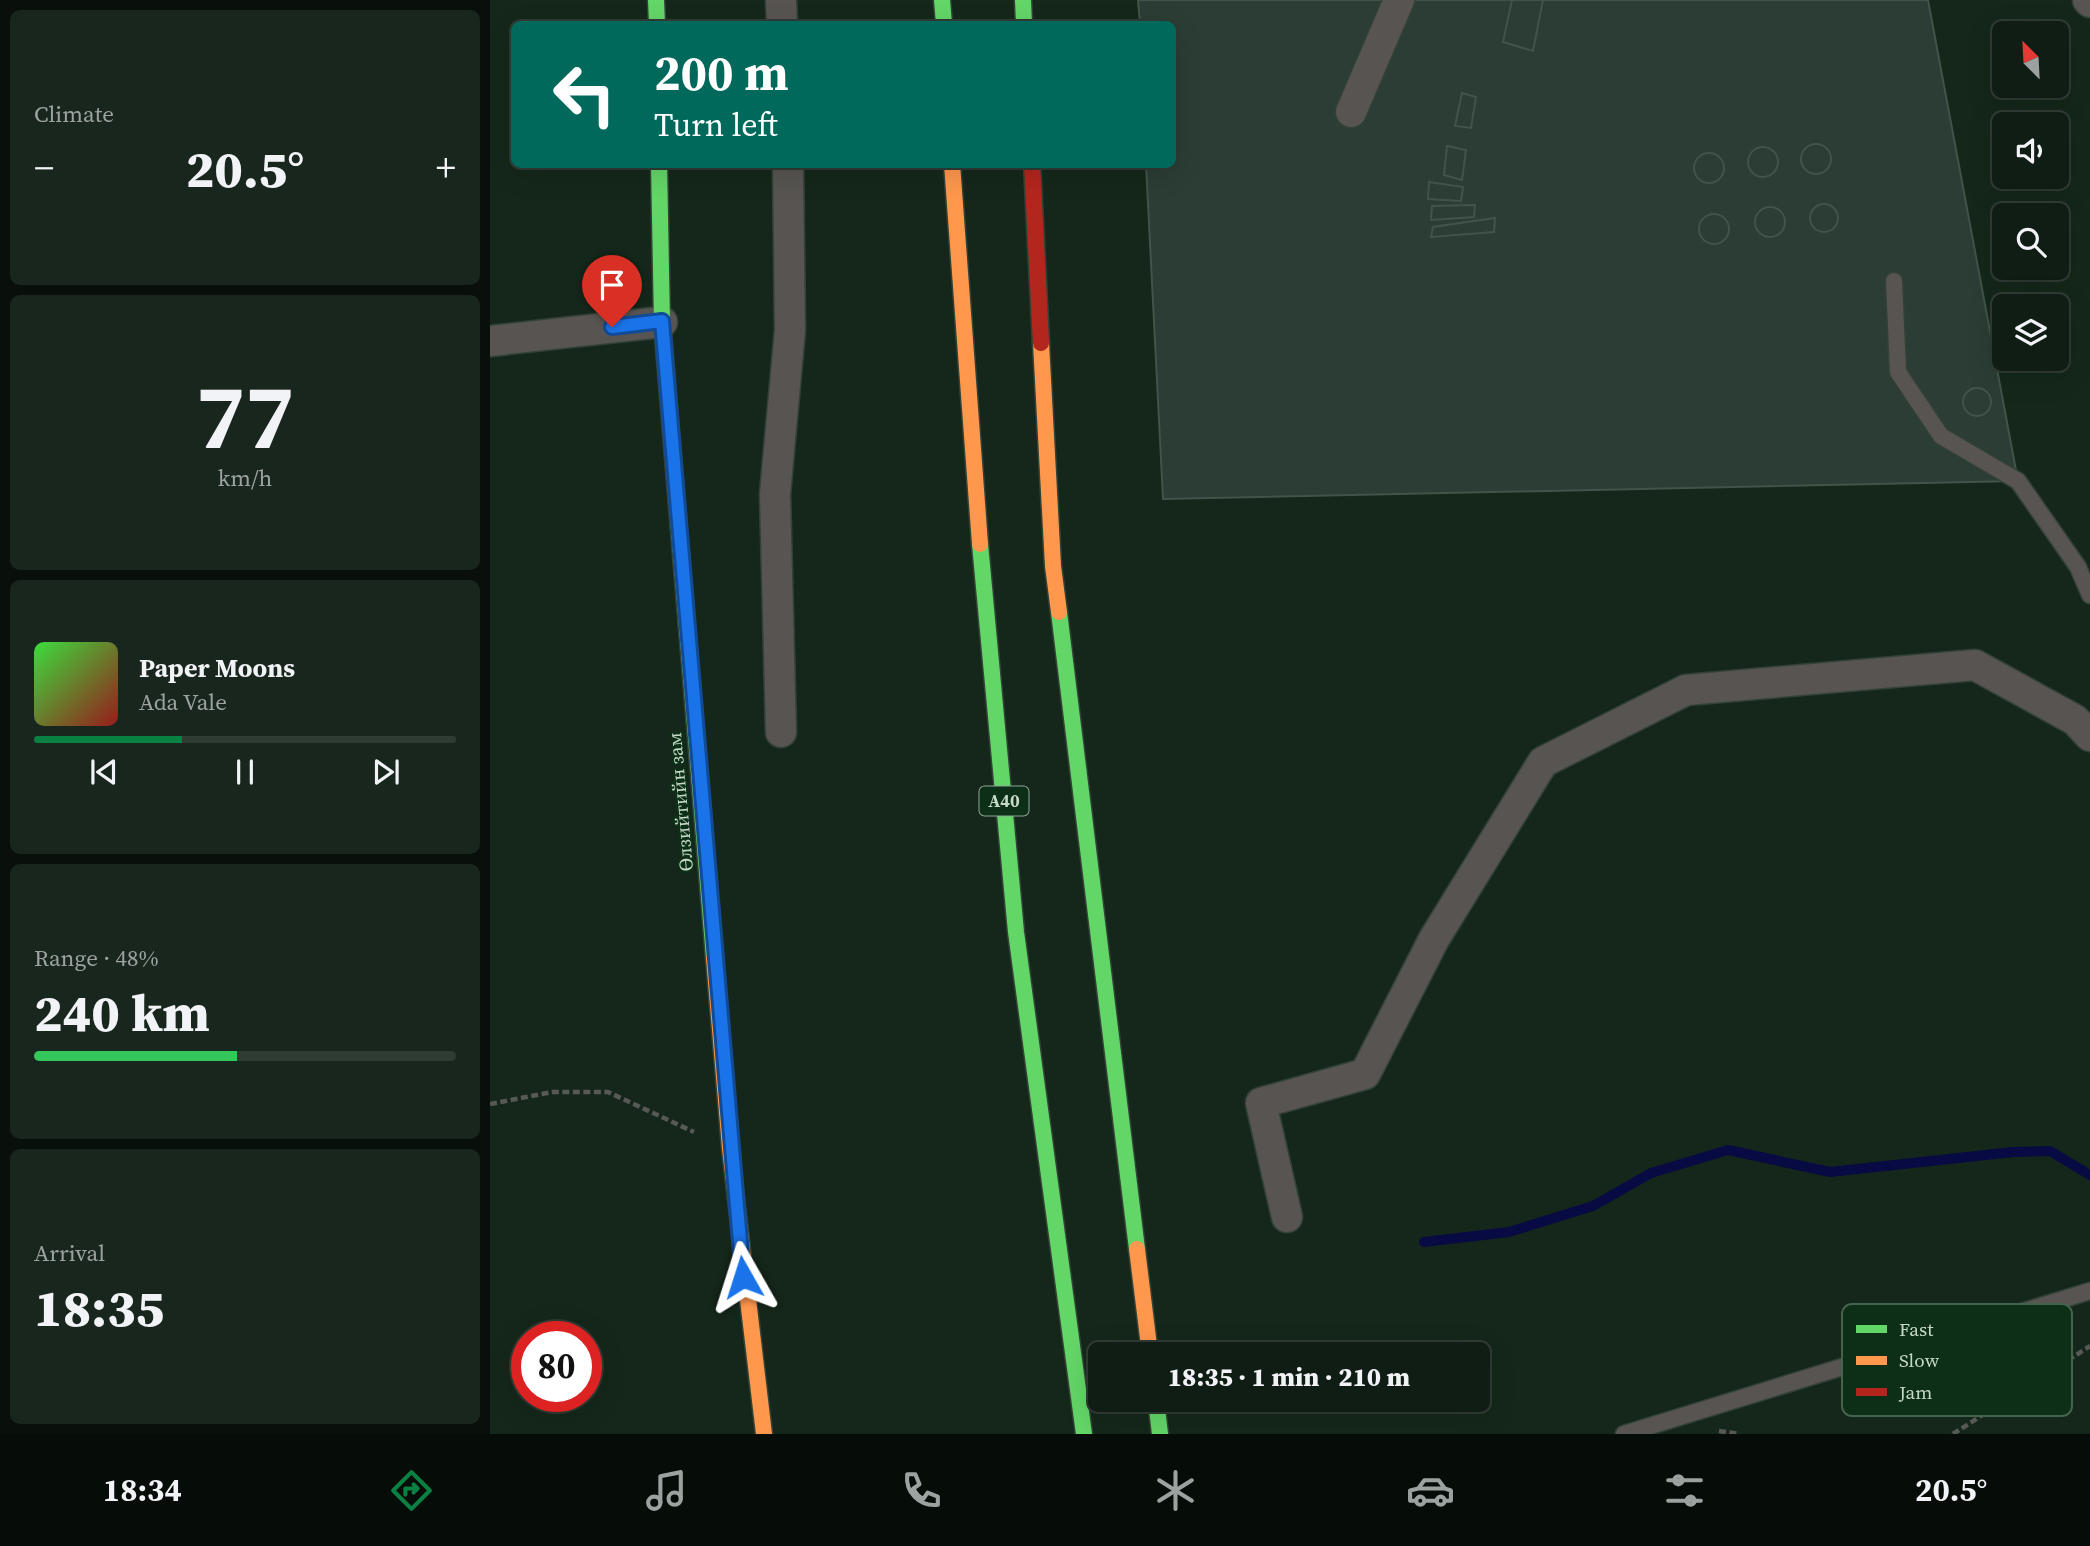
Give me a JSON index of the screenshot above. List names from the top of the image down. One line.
{"streets":{"highway":["A40","Өлзийтийн зам"]},"legend":["Fast","Slow","Jam"],"north":"top left","page":{"tile":["Climate",["77","km/h"],["Range · 48%","240 km"],["Arrival","18:35"]],"turn":["200 m","Turn left"],"heat":["−","20.5°","+"],"song":["Paper Moons","Ada Vale"],"limit":"80","trip":"18:35 · 1 min · 210 m","tabs":["18:34","20.5°"]}}
